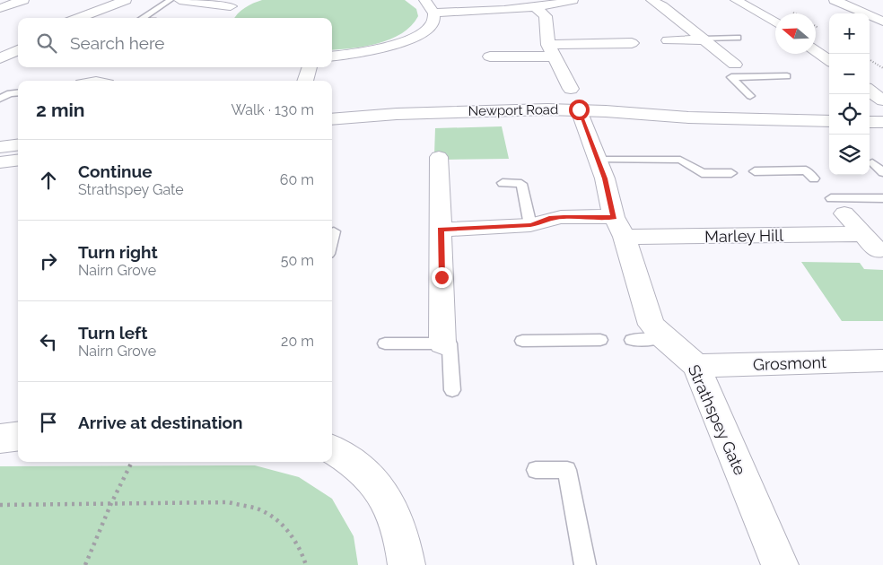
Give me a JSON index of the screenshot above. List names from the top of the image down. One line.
{"streets":{"street":["Newport Road","Marley Hill","Grosmont","Strathspey Gate"]},"crossings":[["Newport Road","Strathspey Gate"],["Marley Hill","Strathspey Gate"],["Grosmont","Strathspey Gate"]],"north":"left","page":{"map_buttons":["+","−"],"search":"Search here","heading":["2 min","Walk · 130 m"],"list":[["Continue","Strathspey Gate","60 m"],["Turn right","Nairn Grove","50 m"],["Turn left","Nairn Grove","20 m"],"Arrive at destination"]}}
